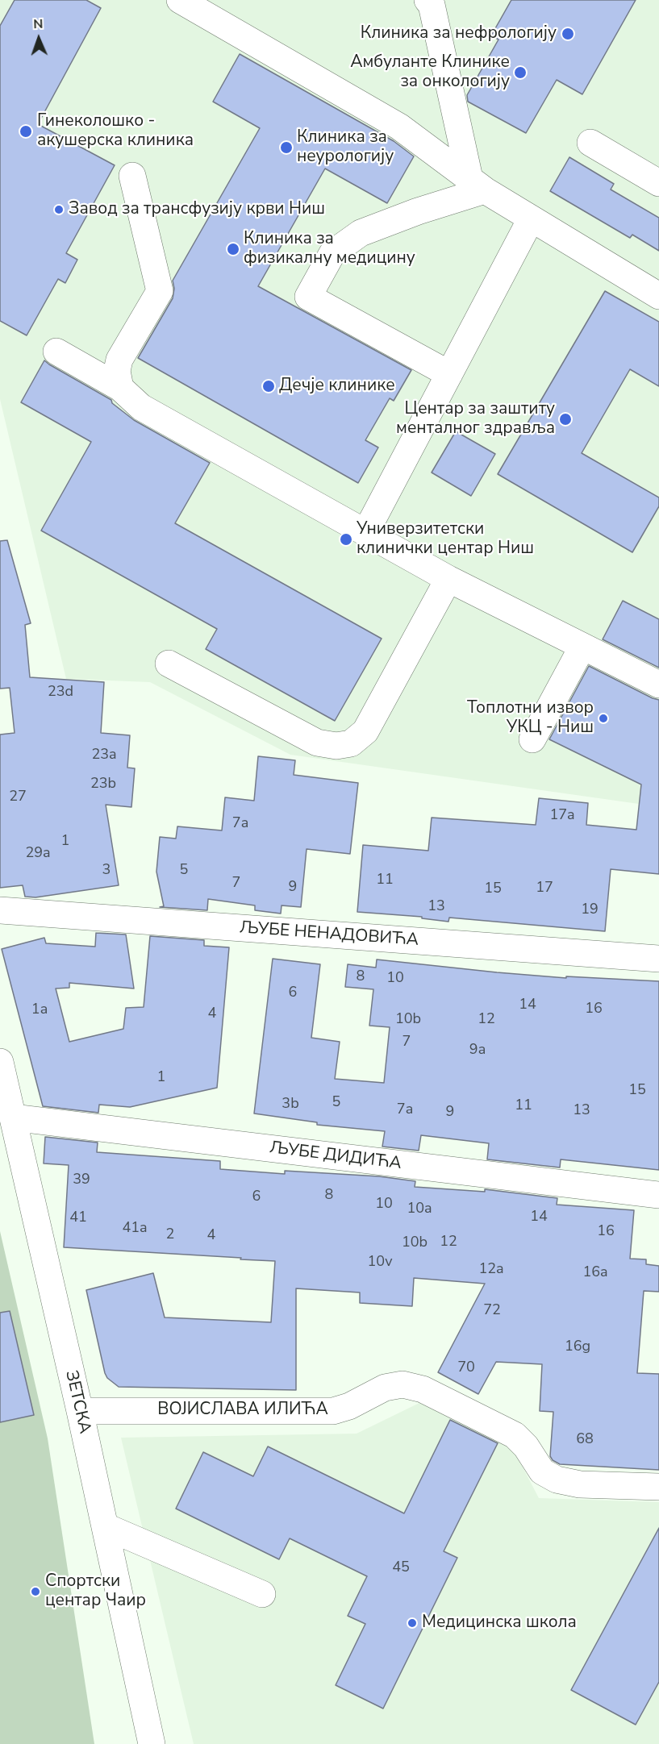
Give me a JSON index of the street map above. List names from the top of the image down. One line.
{"streets":{"street":["ЉУБЕ НЕНАДОВИЋА","ЉУБЕ ДИДИЋА","ЗЕТСКА","ВОЈИСЛАВА ИЛИЋА"]},"crossings":[["ЉУБЕ ДИДИЋА","ЗЕТСКА"],["ЗЕТСКА","ВОЈИСЛАВА ИЛИЋА"]],"places":["Клиника за нефрологију","Амбуланте Клинике за онкологију","Гинеколошко - акушерска клиника","Клиника за неурологију","Завод за трансфузију крви Ниш","Клиника за физикалну медицину","Дечје клинике","Центар за заштиту менталног здравља","Универзитетски клинички центар Ниш","Топлотни извор УКЦ - Ниш","Спортски центар Чаир","Медицинска школа"],"house_numbers":["23d","23a","23b","27","17a","7a","1","29a","3","5","11","7","9","17","15","13","19","8","10","6","14","16","1a","4","10b","12","7","9a","1","15","5","3b","11","7a","13","9","39","8","6","10","10a","14","41","41a","16","2","4","12","10b","10v","12a","16a","72","16g","70","68","45"],"north":"top"}
